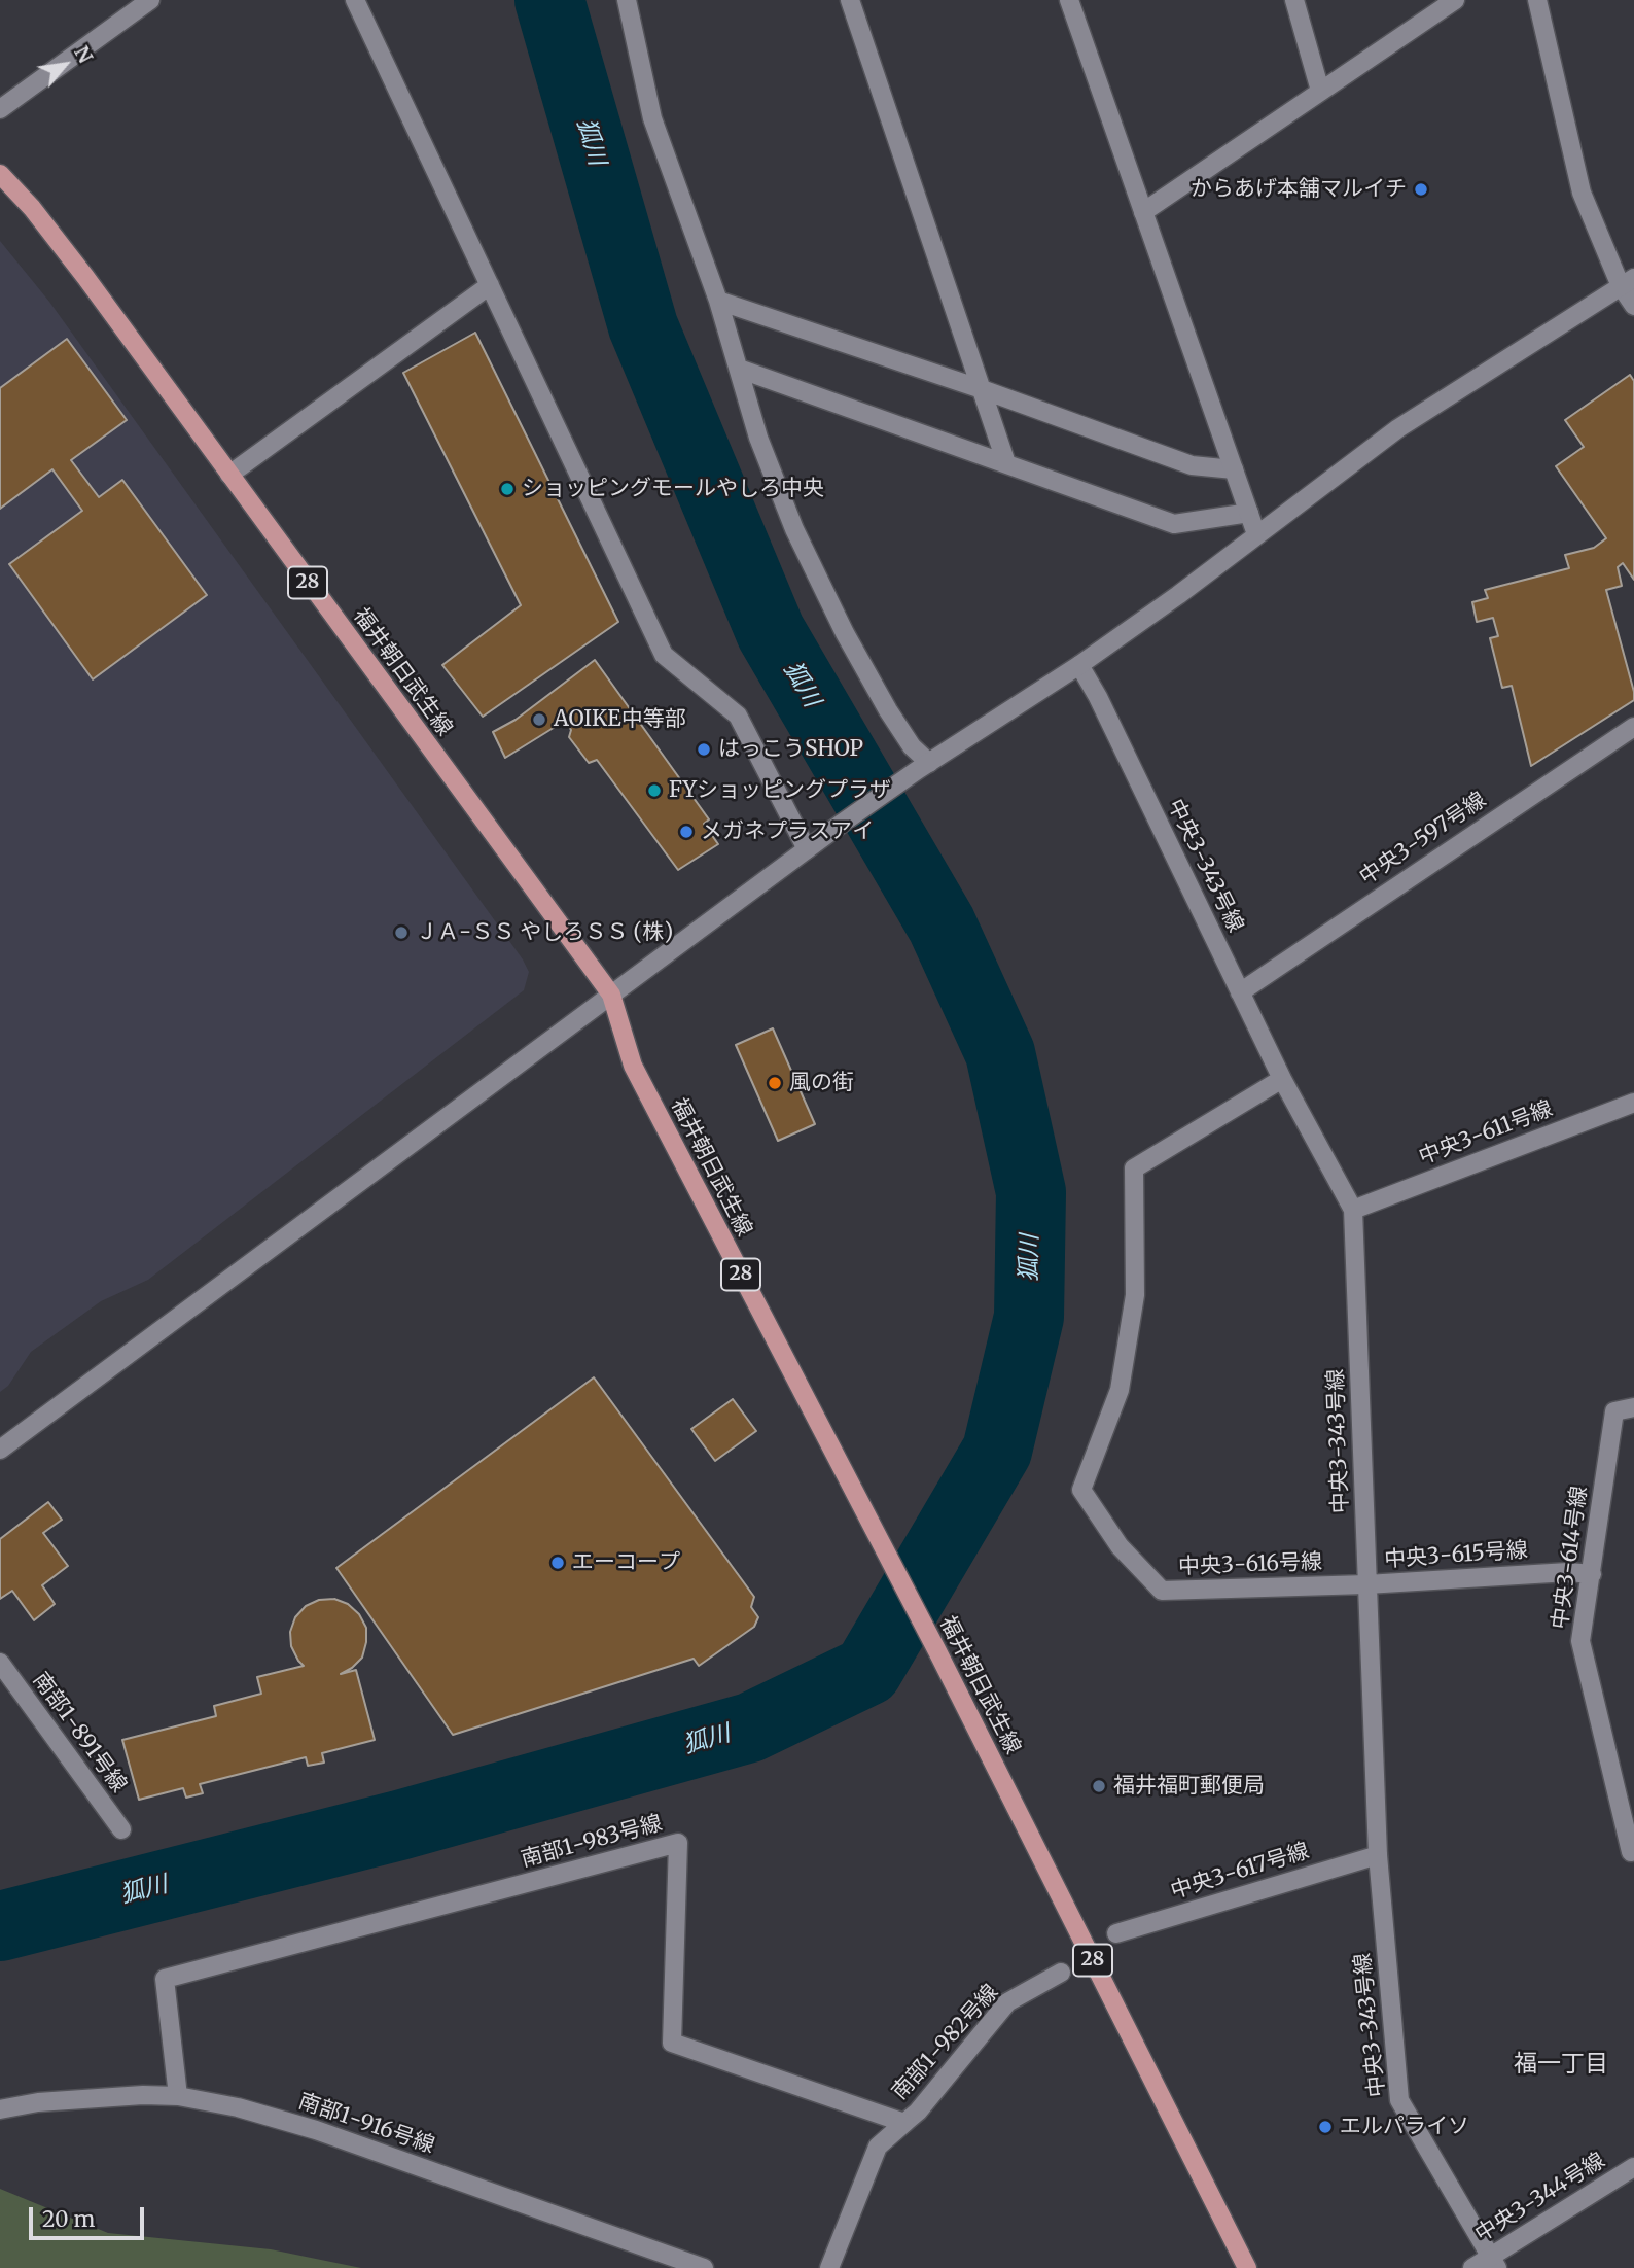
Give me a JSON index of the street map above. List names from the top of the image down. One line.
{"streets":{"main road":["28","福井朝日武生線"],"street":["中央3-597号線","中央3-343号線","中央3-611号線","中央3-615号線","中央3-614号線","中央3-616号線","南部1-891号線","南部1-983号線","中央3-617号線","南部1-982号線","南部1-916号線","中央3-344号線"]},"crossings":[["中央3-597号線","中央3-343号線"],["中央3-343号線","中央3-611号線"],["中央3-343号線","中央3-615号線"],["中央3-343号線","中央3-616号線"],["中央3-343号線","中央3-617号線"],["中央3-343号線","中央3-344号線"],["中央3-615号線","中央3-614号線"],["中央3-615号線","中央3-616号線"],["南部1-983号線","南部1-982号線"],["南部1-983号線","南部1-916号線"]],"districts":["福一丁目"],"water":["狐川"],"places":["からあげ本舗マルイチ","ショッピングモールやしろ中央","AOIKE中等部","はっこうSHOP","FYショッピングプラザ","メガネプラスアイ","ＪＡ-ＳＳ やしろＳＳ (株)","風の街","エーコープ","福井福町郵便局","エルパライソ"],"scale_bar":"20 m","north":"top right"}
